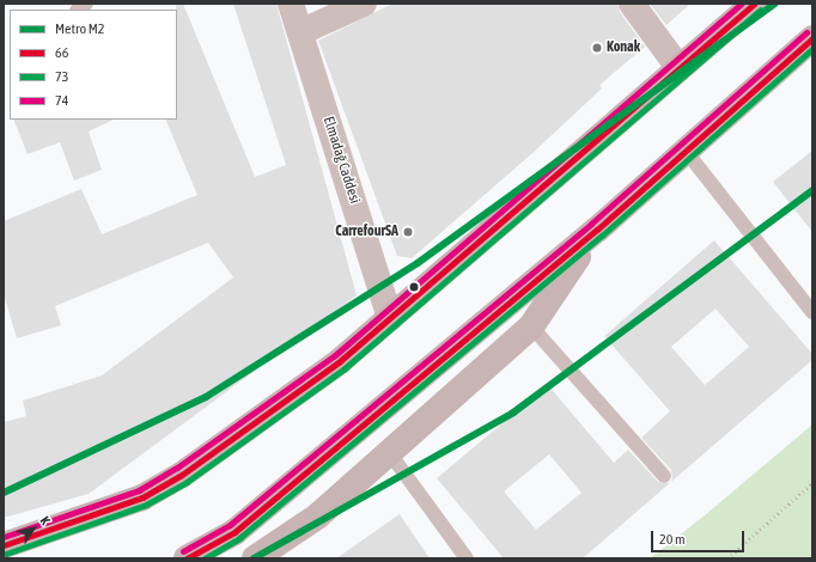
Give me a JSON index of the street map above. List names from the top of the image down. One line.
{"streets":{"street":["Elmadağ Caddesi"]},"places":["Konak","CarrefourSA"],"lines":["metro line M2","transit line 66","transit line 74","transit line 73"],"legend":["Metro M2","66","73","74"],"scale_bar":"20 m","north":"top right"}
